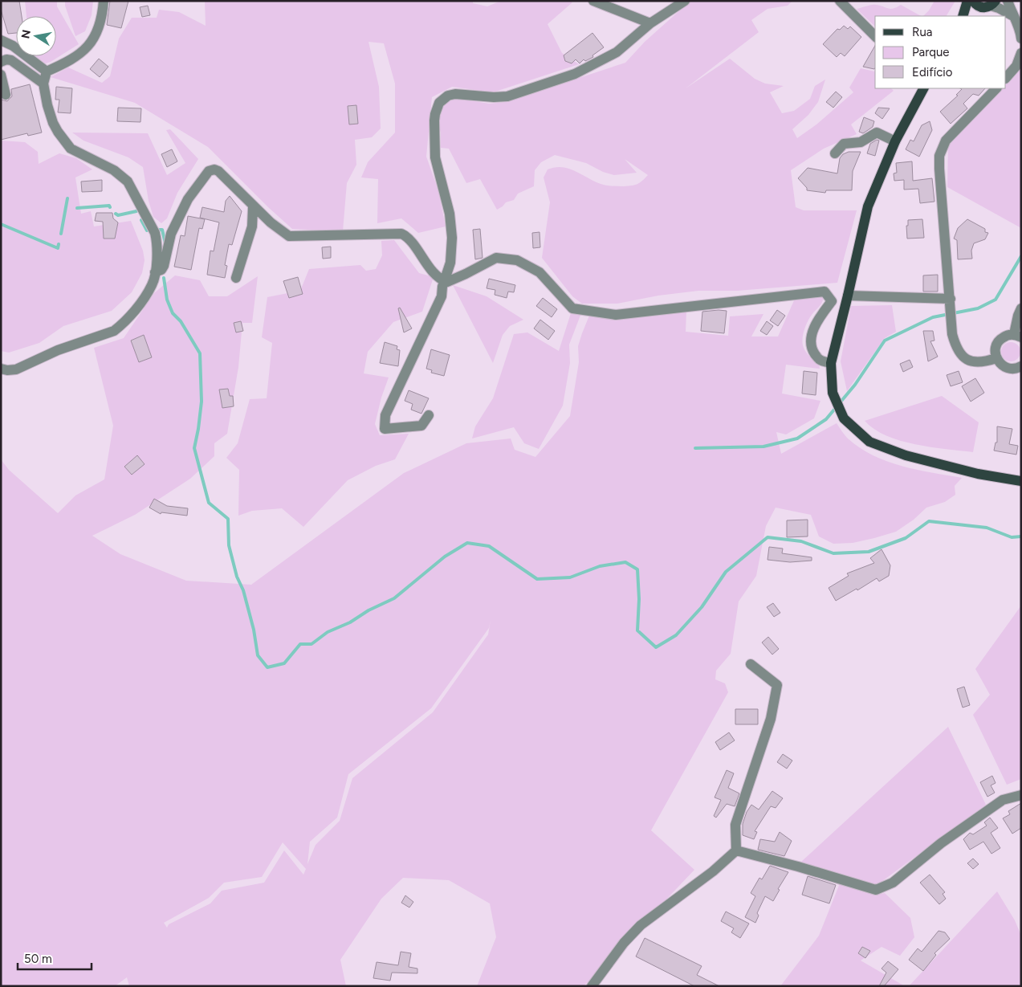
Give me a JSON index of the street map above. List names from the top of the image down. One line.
{"legend":["Rua","Parque","Edifício"],"scale_bar":"50 m","north":"left"}
